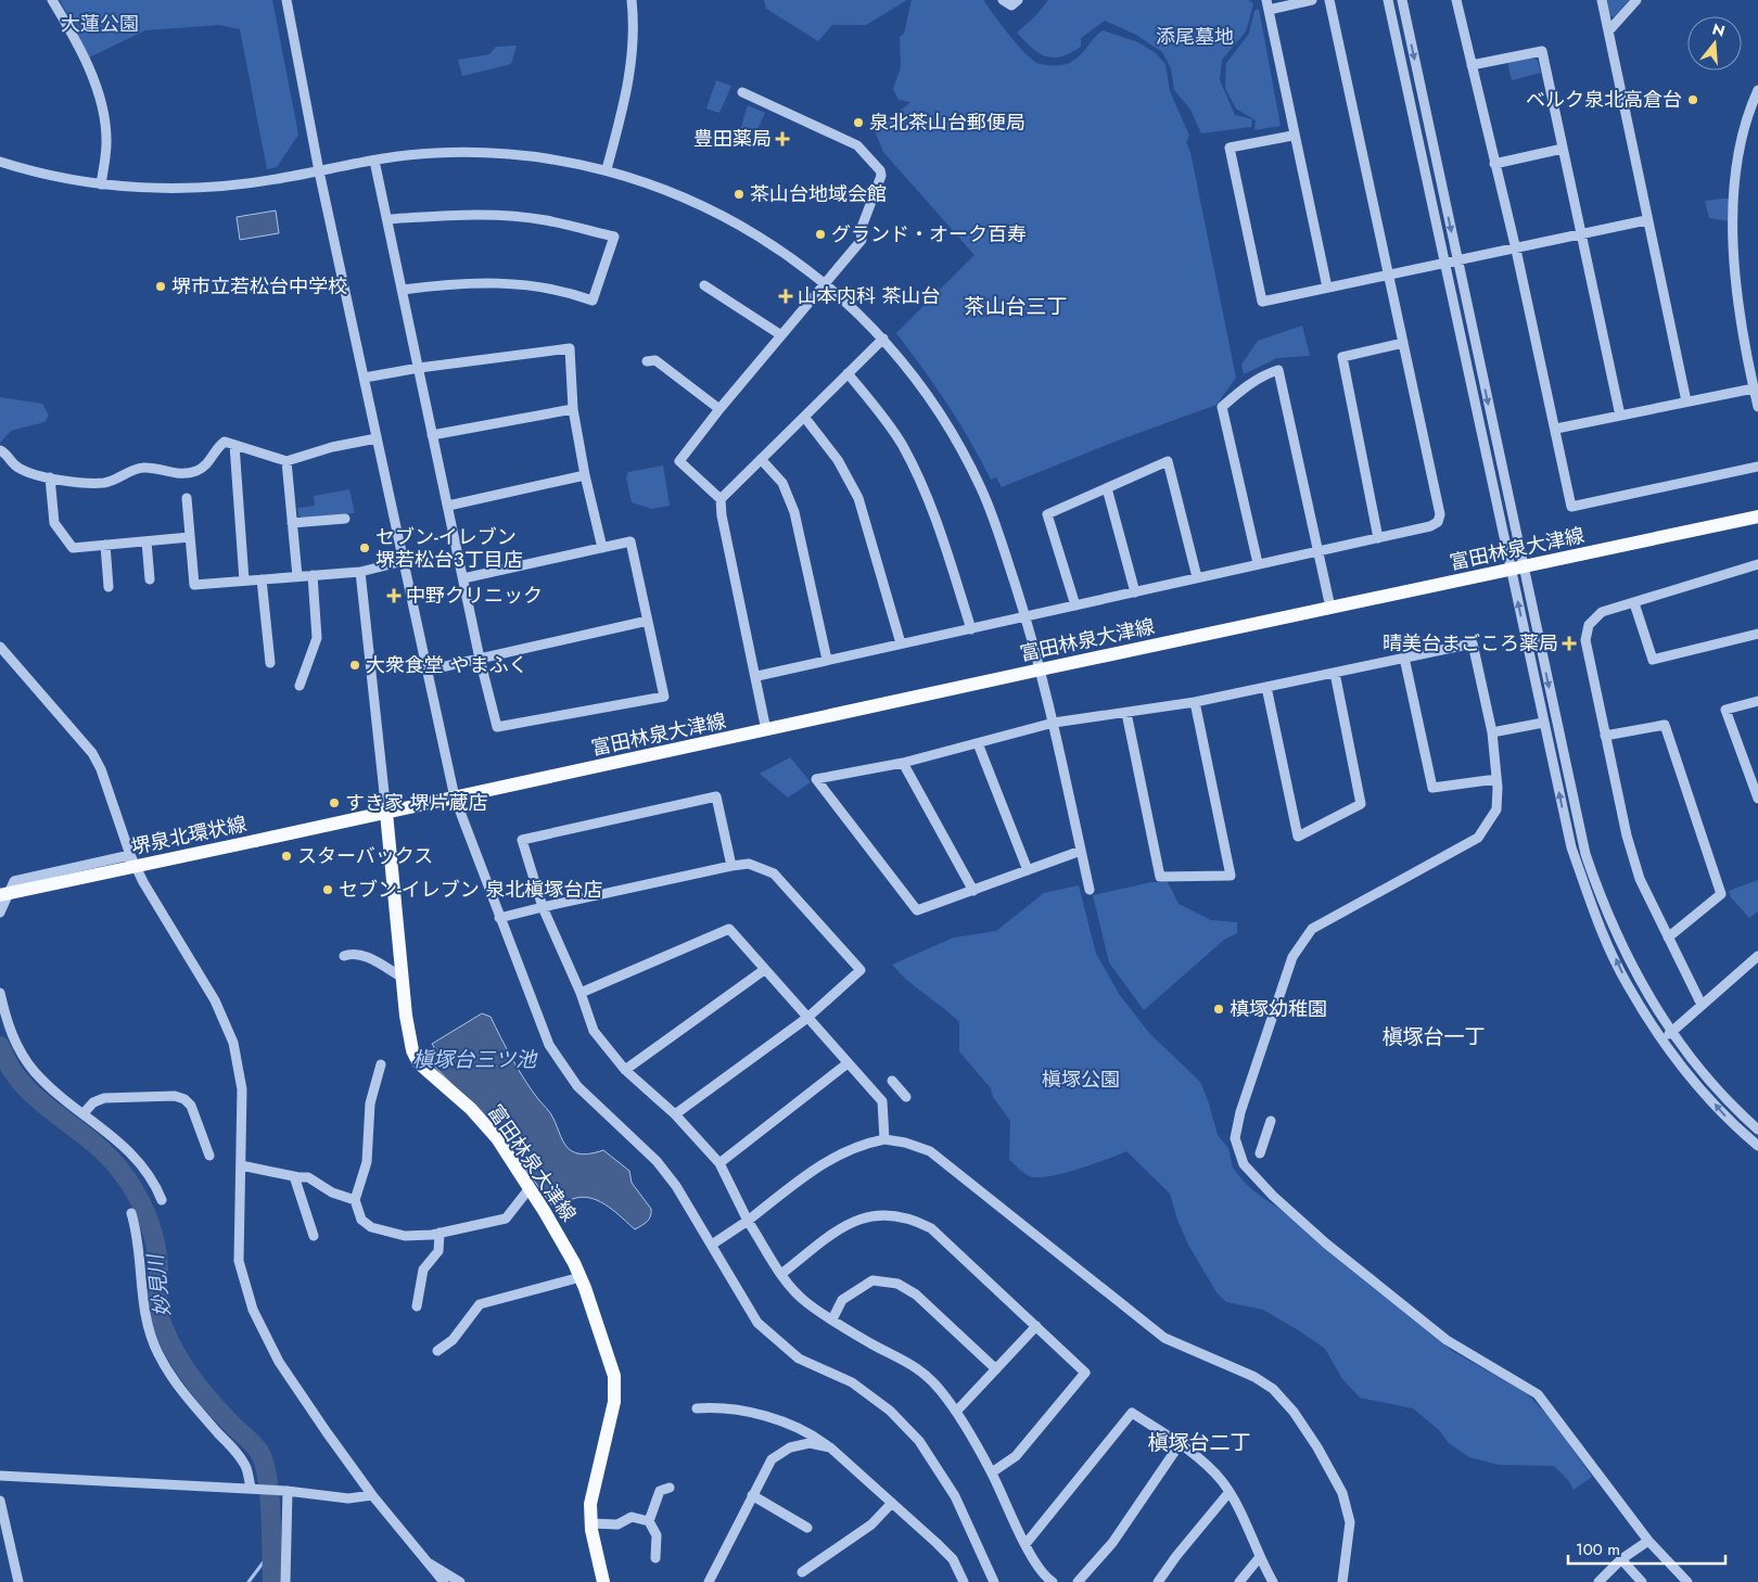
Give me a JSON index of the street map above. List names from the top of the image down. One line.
{"streets":{"main road":["富田林泉大津線","堺泉北環状線"]},"crossings":[["富田林泉大津線","堺泉北環状線"]],"districts":["茶山台三丁","槇塚台一丁","槇塚台二丁"],"water":["槇塚台三ツ池","妙見川"],"parks":["大蓮公園","添尾墓地","槇塚公園"],"places":{"other":["ベルク泉北高倉台","泉北茶山台郵便局","茶山台地域会館","グランド・オーク百寿","堺市立若松台中学校","セブン-イレブン 堺若松台3丁目店","大衆食堂 やまふく","すき家 堺片蔵店","スターバックス","セブン-イレブン 泉北槇塚台店","槙塚幼稚園"],"health":["豊田薬局","山本内科 茶山台","中野クリニック","晴美台まごころ薬局"]},"scale_bar":"100 m","north":"top"}
